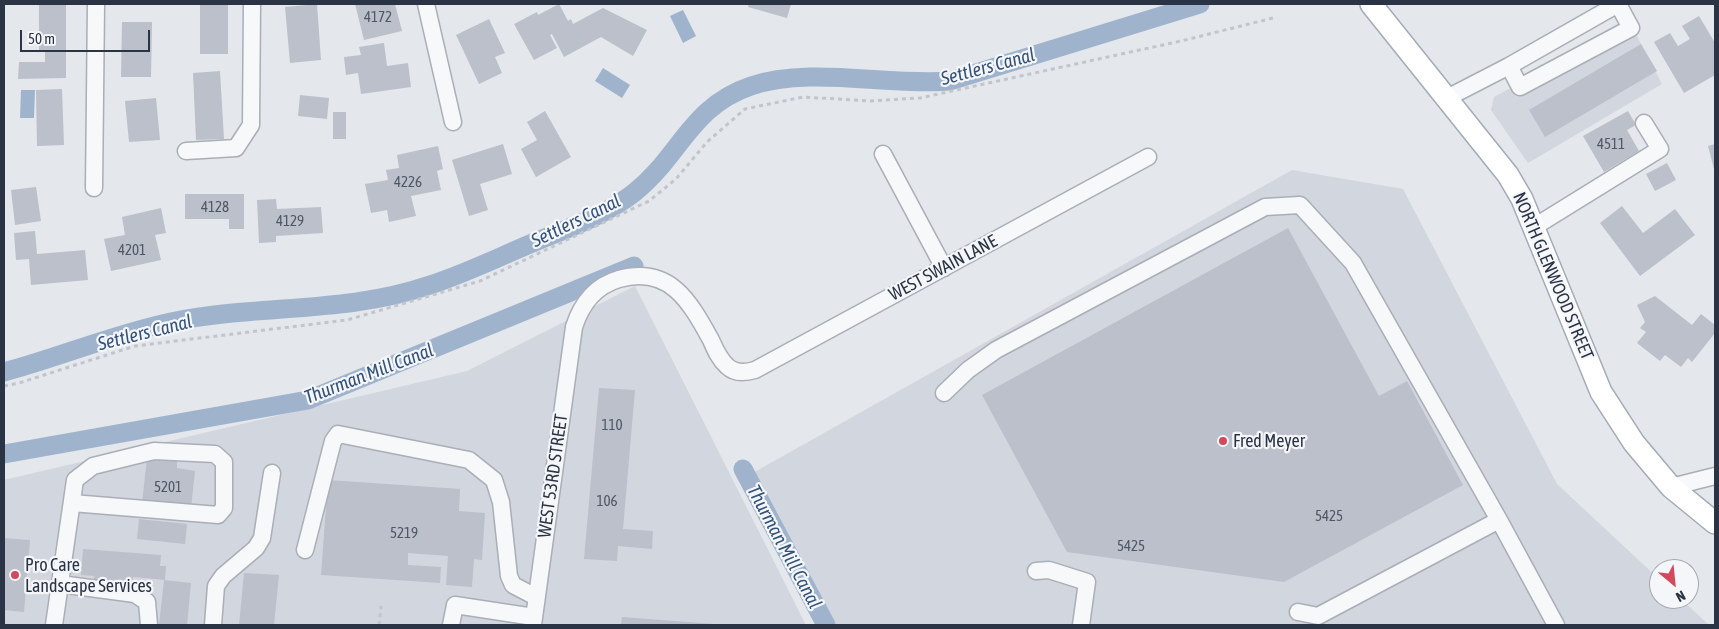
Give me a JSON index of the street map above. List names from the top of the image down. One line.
{"streets":{"main road":["NORTH GLENWOOD STREET"],"street":["WEST SWAIN LANE","WEST 53RD STREET"]},"crossings":[["WEST SWAIN LANE","WEST 53RD STREET"]],"water":["Settlers Canal","Thurman Mill Canal"],"places":["Fred Meyer","Pro Care Landscape Services"],"house_numbers":["4172","4511","4226","4128","4129","4201","110","5201","106","5425","5219","5425"],"scale_bar":"50 m","north":"bottom right"}
